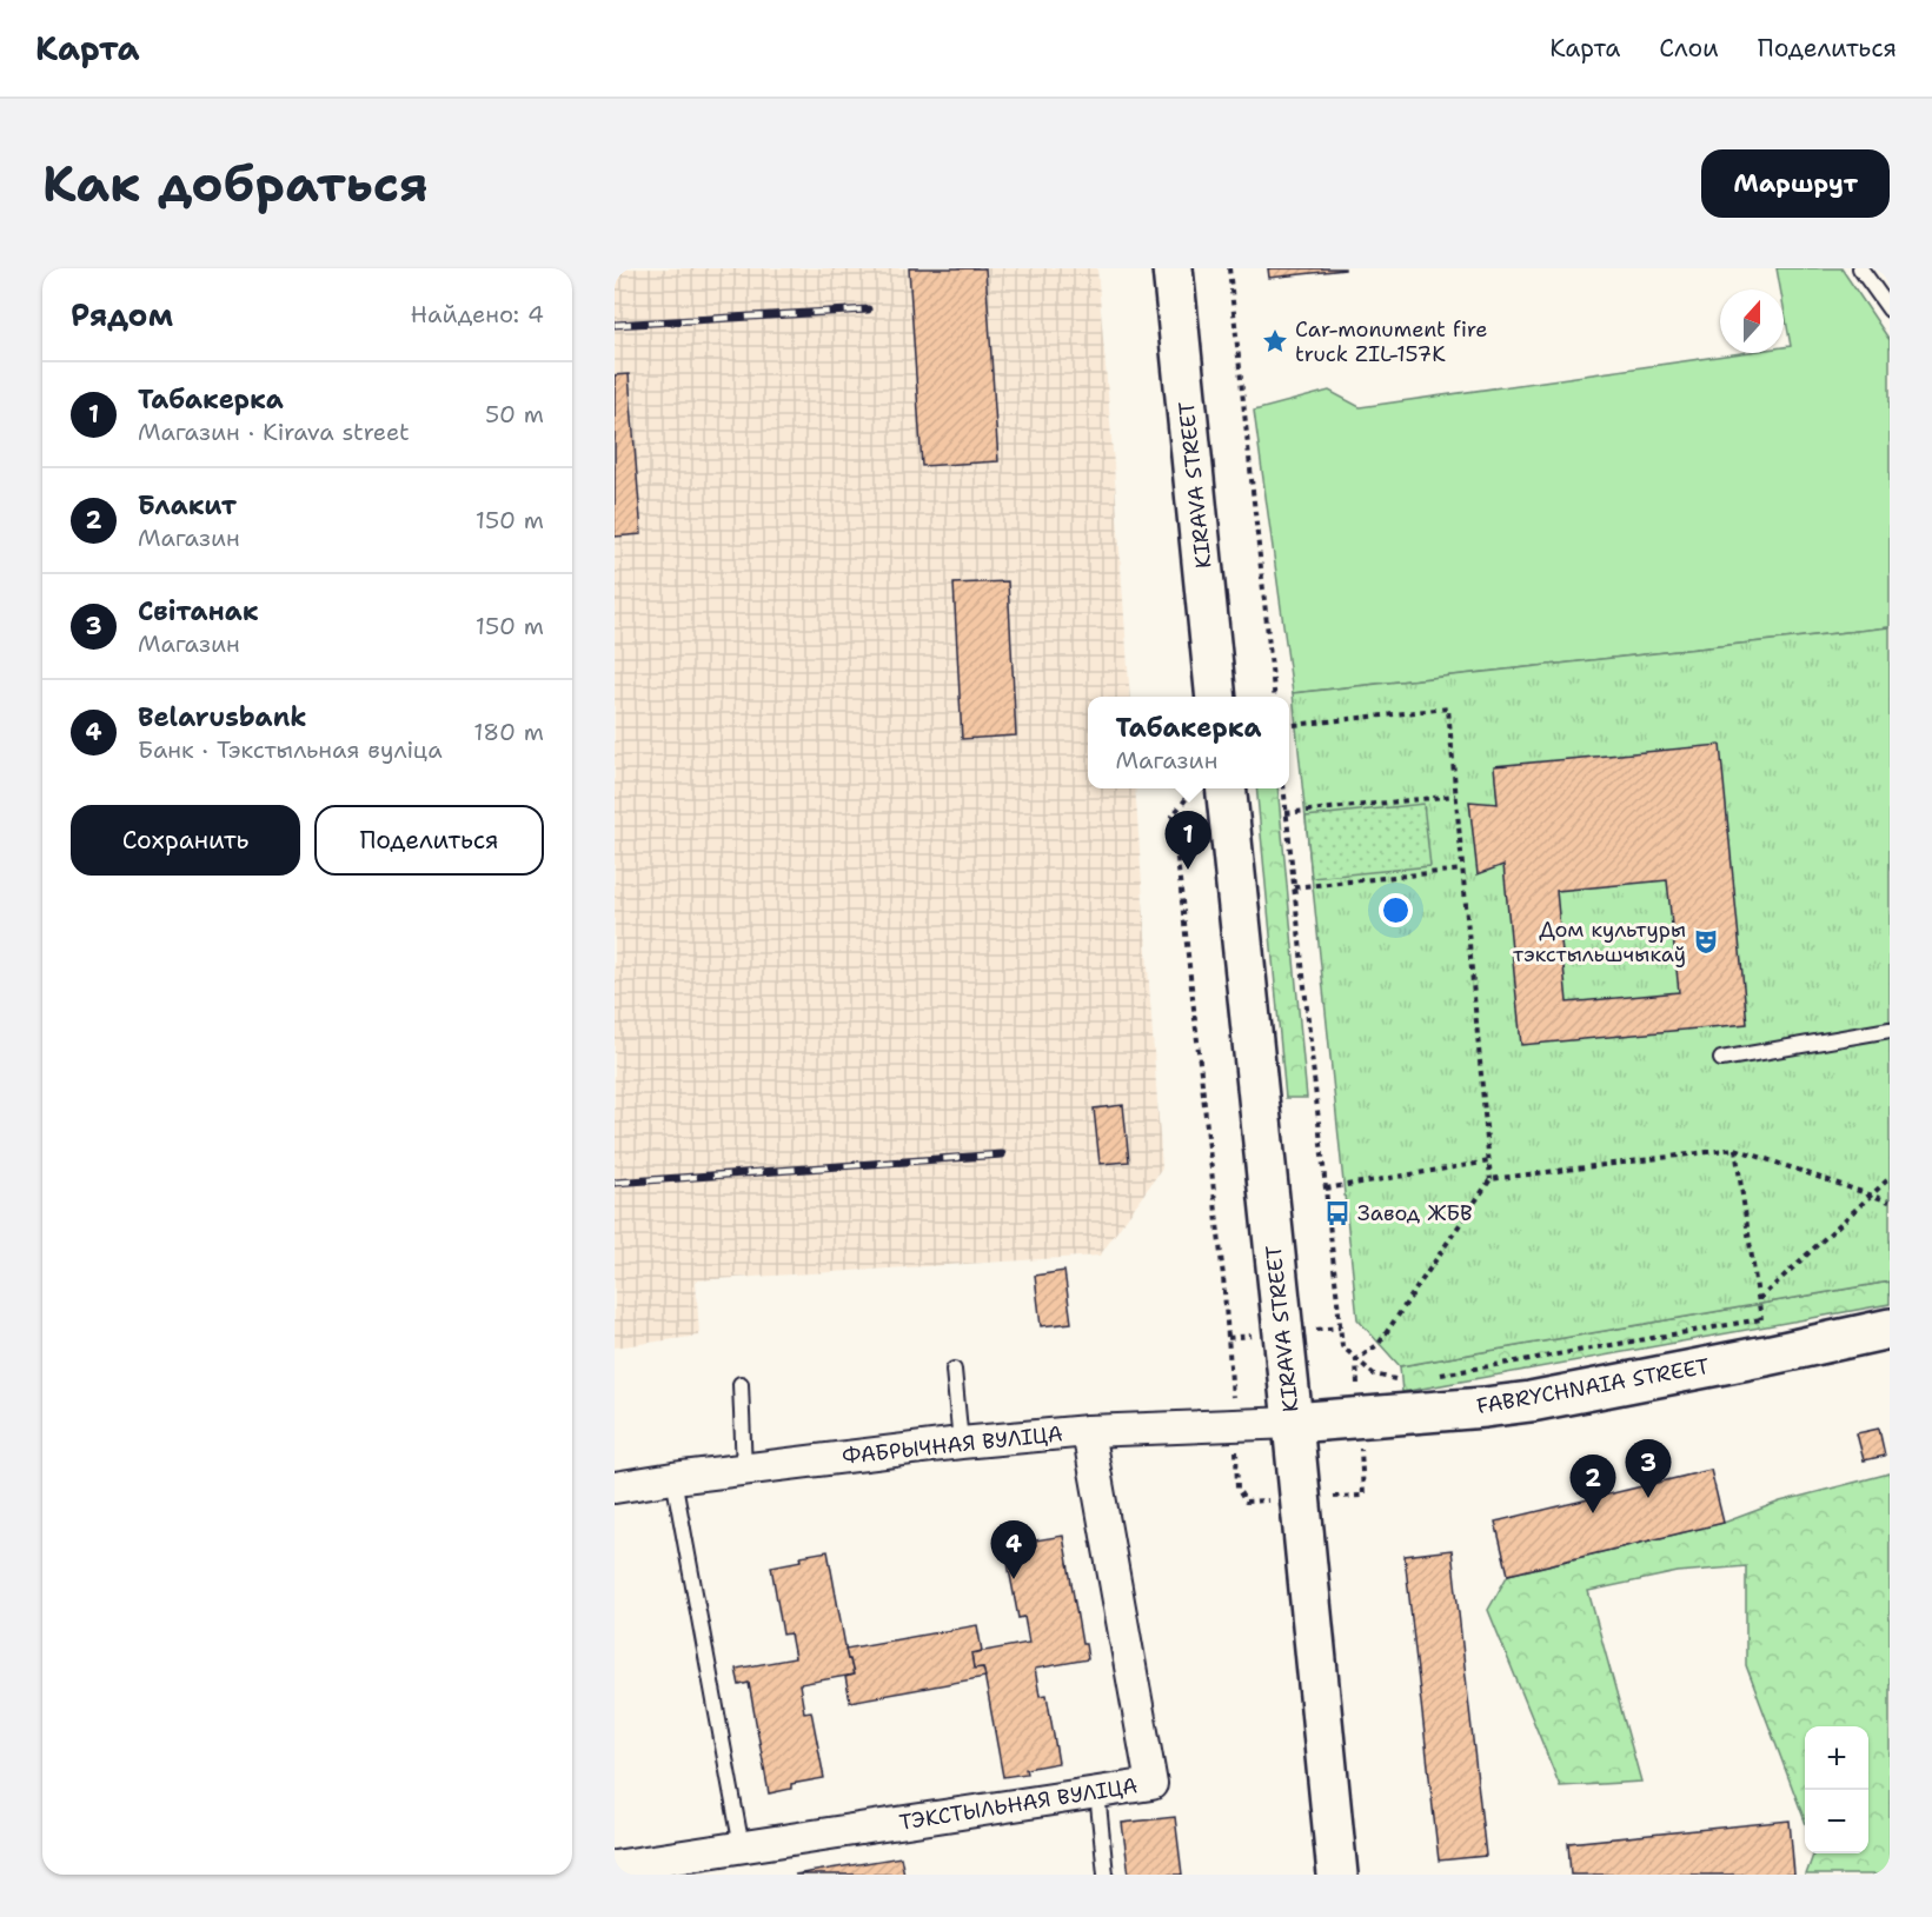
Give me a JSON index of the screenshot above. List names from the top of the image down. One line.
{"streets":{"main road":["KIRAVA STREET","FABRYCHNAIA STREET"],"street":["ФАБРЫЧНАЯ ВУЛІЦА","ТЭКСТЫЛЬНАЯ ВУЛІЦА"]},"crossings":[["KIRAVA STREET","FABRYCHNAIA STREET"],["KIRAVA STREET","ФАБРЫЧНАЯ ВУЛІЦА"],["FABRYCHNAIA STREET","ФАБРЫЧНАЯ ВУЛІЦА"],["ФАБРЫЧНАЯ ВУЛІЦА","ТЭКСТЫЛЬНАЯ ВУЛІЦА"]],"places":{"place":["Car-monument fire truck ZIL-157K"],"theatre":["Дом культуры тэкстыльшчыкаў"],"bus stop":["Завод ЖБВ"]},"north":"top","page":{"header":"Карта","nav":["Карта","Слои","Поделиться"],"buttons":["Маршрут",["Сохранить","Поделиться"]],"title":"Как добраться","heading":["Рядом","Найдено: 4"],"list":[{"mark":"1","name":"Табакерка","note":"Магазин · Kirava street","value":"50 m"},{"mark":"2","name":"Блакит","note":"Магазин","value":"150 m"},{"mark":"3","name":"Світанак","note":"Магазин","value":"150 m"},{"mark":"4","name":"Belarusbank","note":"Банк · Тэкстыльная вуліца","value":"180 m"}],"popup":["Табакерка","Магазин"],"pins":["1","3","2","4"],"map_buttons":["+","−"]}}
